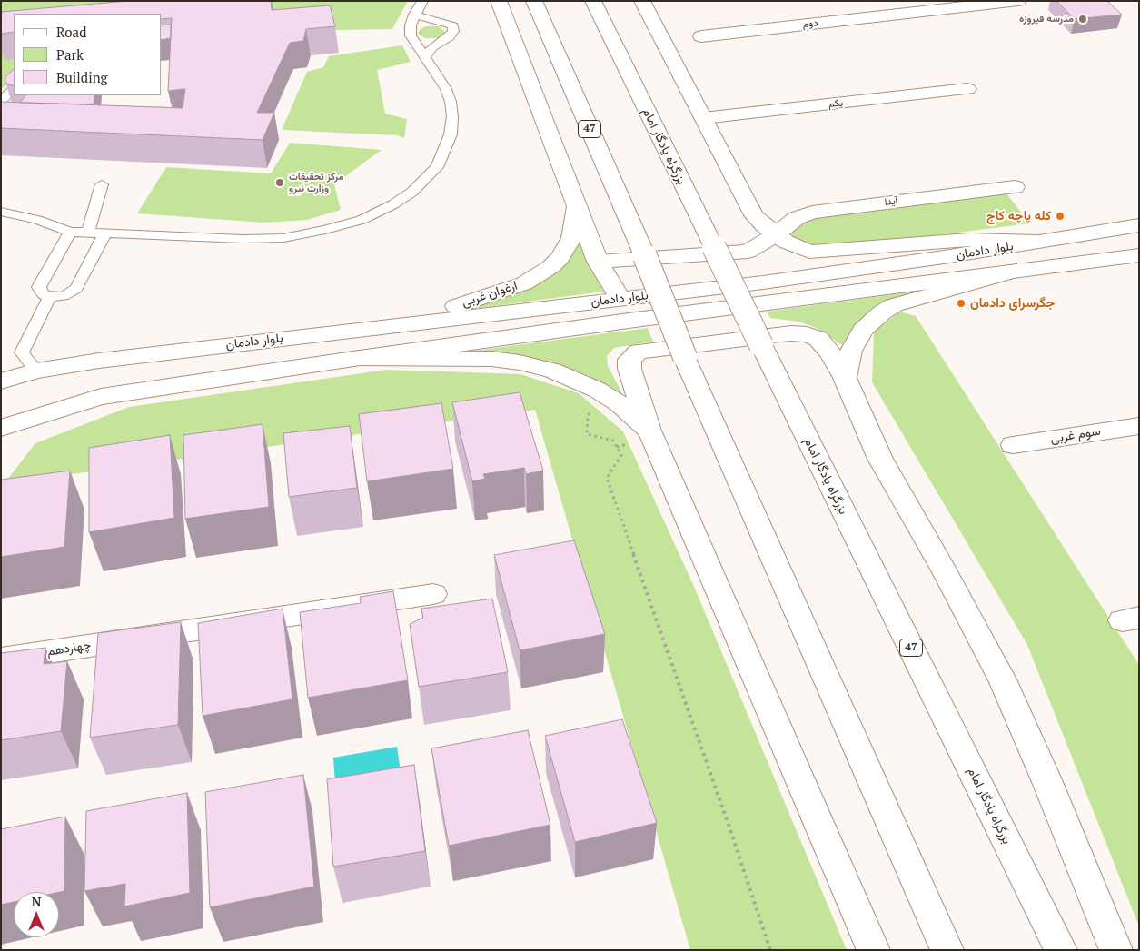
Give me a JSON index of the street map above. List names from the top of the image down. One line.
{"streets":{"main road":["دوم","یکم","47","بزرگراه یادگار امام","آیدا","بلوار دادمان","ارغوان غربی","سوم غربی","چهاردهم"]},"crossings":[["بلوار دادمان","ارغوان غربی"]],"places":["مدرسه فیروزه","مرکز تحقیقات وزارت نیرو","کله پاچه کاج","جگرسرای دادمان"],"legend":["Road","Park","Building"],"north":"top"}
